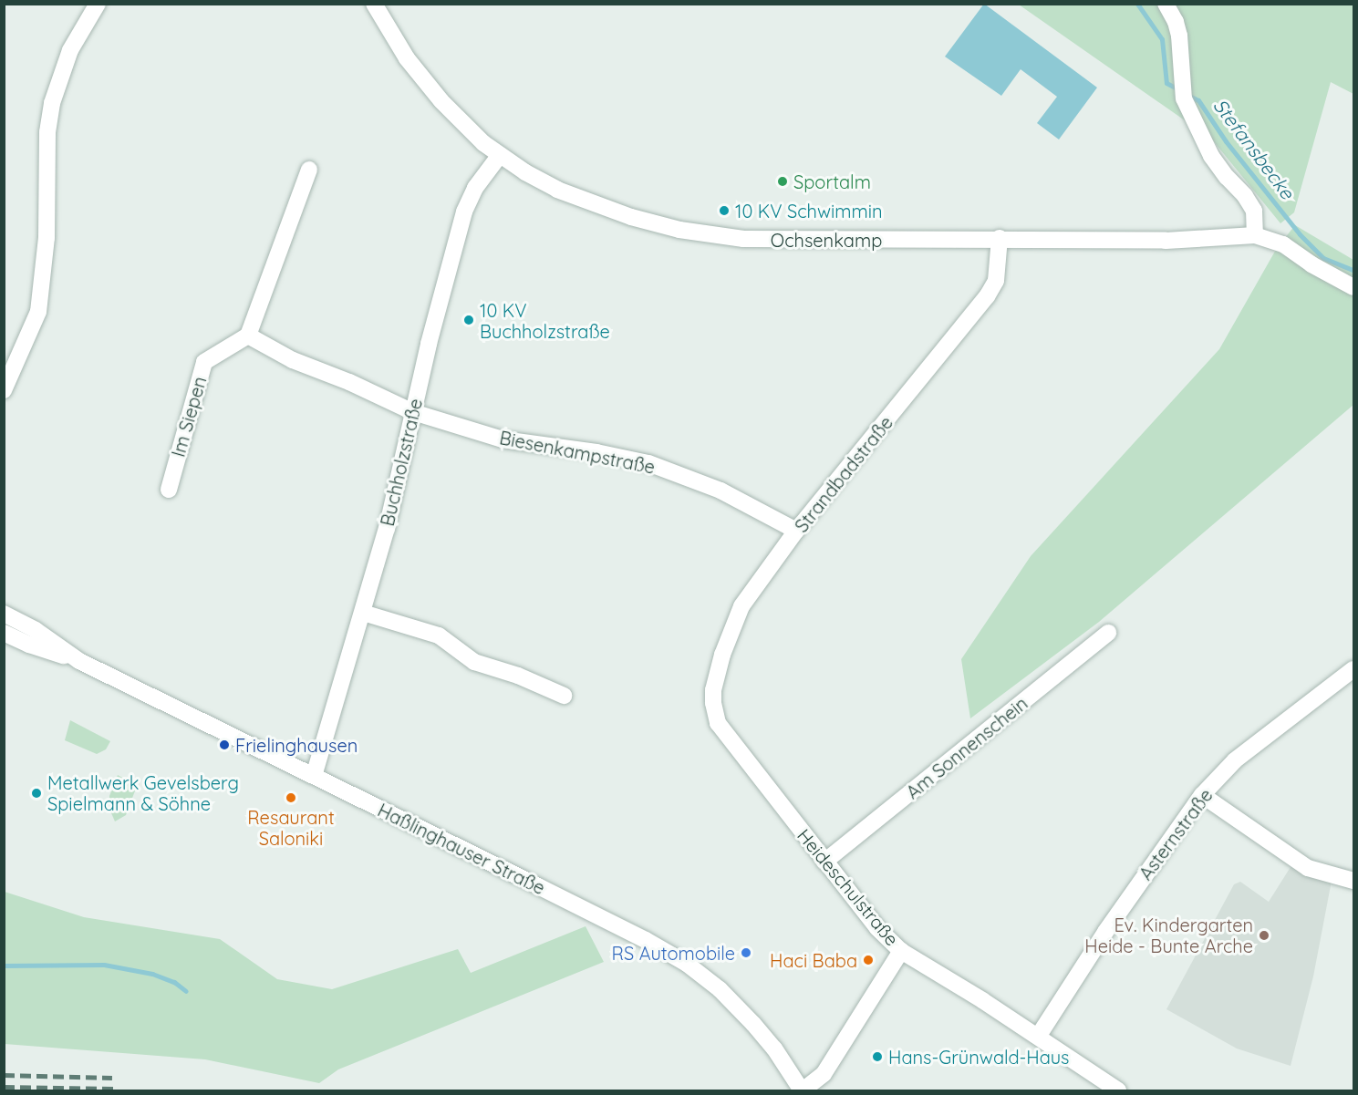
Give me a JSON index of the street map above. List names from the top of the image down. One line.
{"streets":{"street":["Ochsenkamp","Im Siepen","Biesenkampstraße","Buchholzstraße","Strandbadstraße","Am Sonnenschein","Asternstraße","Haßlinghauser Straße","Heideschulstraße"]},"crossings":[["Ochsenkamp","Buchholzstraße"],["Ochsenkamp","Strandbadstraße"],["Biesenkampstraße","Buchholzstraße"],["Biesenkampstraße","Strandbadstraße"],["Buchholzstraße","Haßlinghauser Straße"],["Strandbadstraße","Heideschulstraße"],["Am Sonnenschein","Heideschulstraße"],["Asternstraße","Heideschulstraße"]],"water":["Stefansbecke"],"places":["Sportalm","10 KV Schwimmin","10 KV Buchholzstraße","Frielinghausen","Metallwerk Gevelsberg Spielmann & Söhne","Resaurant Saloniki","Ev. Kindergarten Heide - Bunte Arche","RS Automobile","Haci Baba","Hans-Grünwald-Haus"]}
